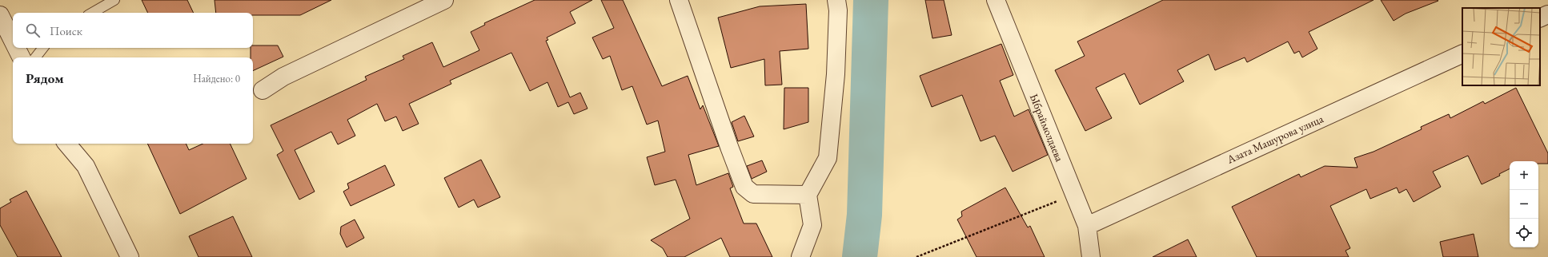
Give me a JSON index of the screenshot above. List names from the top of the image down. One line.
{"streets":{"street":["Ыбраймолдаева","Азата Машурова улица"]},"crossings":[["Ыбраймолдаева","Азата Машурова улица"]],"page":{"search":"Поиск","heading":["Рядом","Найдено: 0"],"map_buttons":["+","−"]}}
